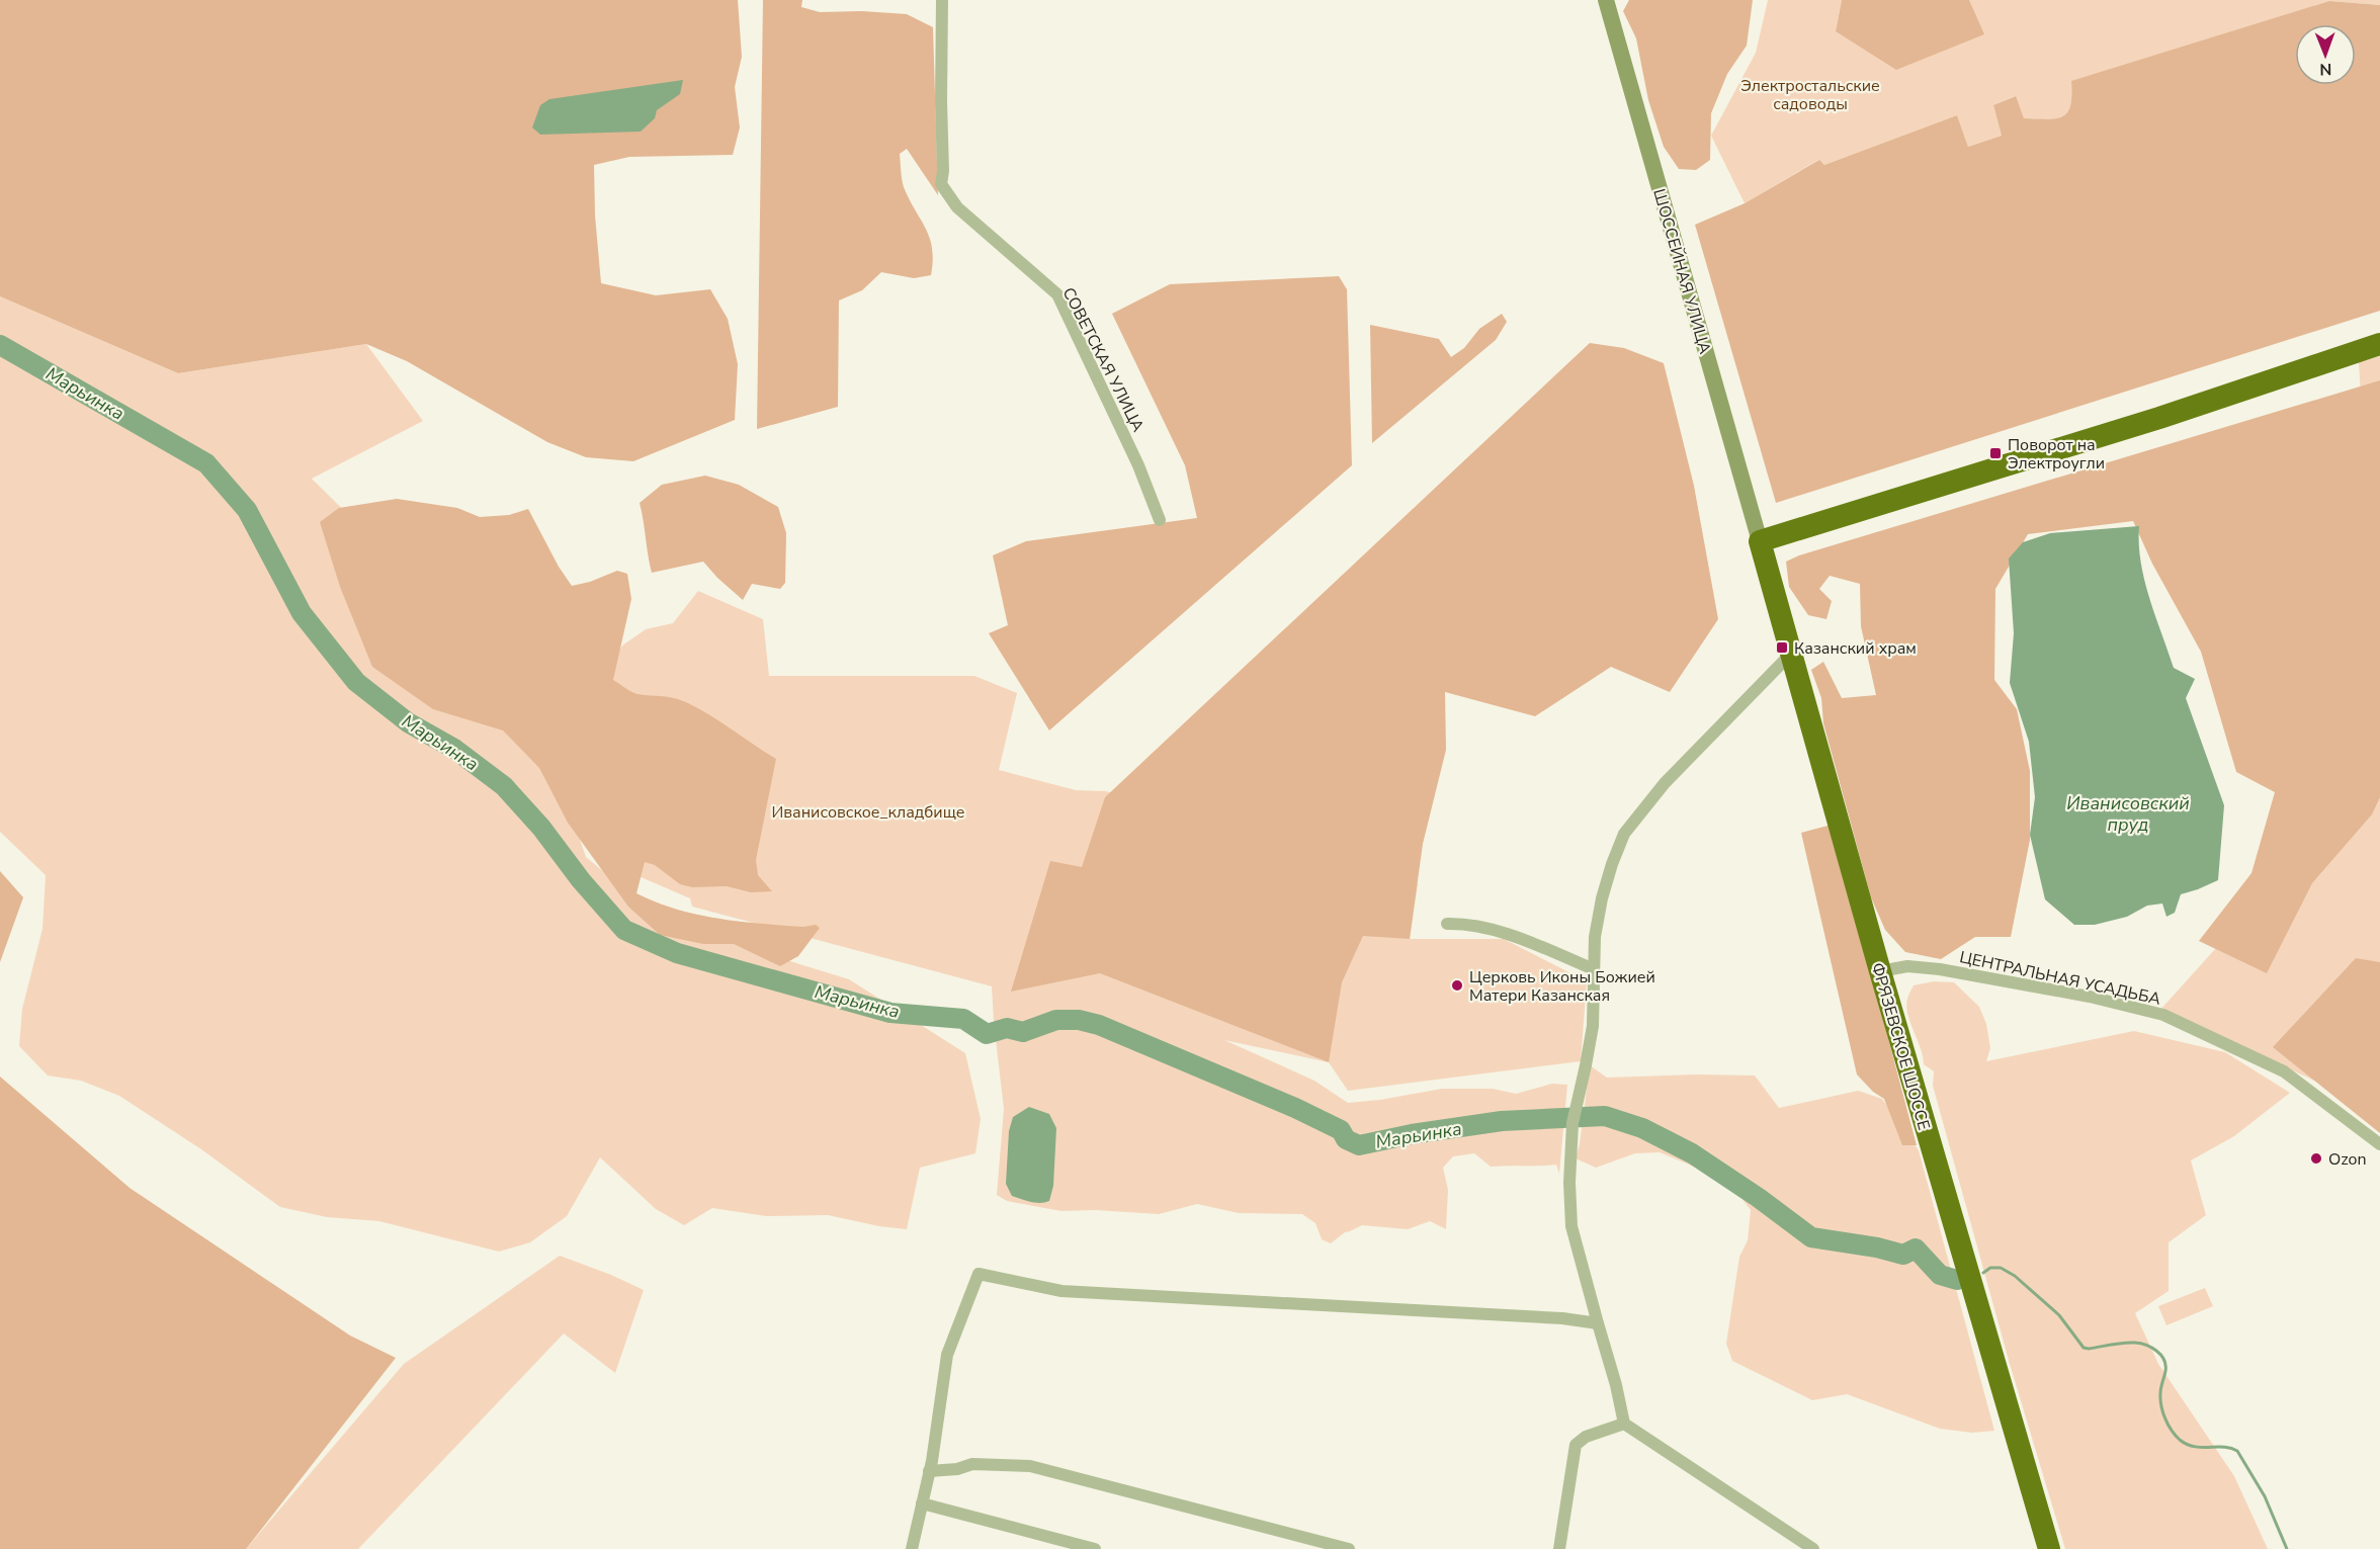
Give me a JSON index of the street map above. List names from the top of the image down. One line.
{"streets":{"highway":["ФРЯЗЕВСКОЕ ШОССЕ"],"street":["ШОССЕЙНАЯ УЛИЦА","СОВЕТСКАЯ УЛИЦА","ЦЕНТРАЛЬНАЯ УСАДЬБА"]},"crossings":[["ШОССЕЙНАЯ УЛИЦА","ФРЯЗЕВСКОЕ ШОССЕ"],["ЦЕНТРАЛЬНАЯ УСАДЬБА","ФРЯЗЕВСКОЕ ШОССЕ"]],"water":["Марьинка","Иванисовский пруд"],"parks":["Электростальские садоводы","Иванисовское_кладбище"],"places":{"transit":["Поворот на Электроугли","Казанский храм"],"other":["Церковь Иконы Божией Матери Казанская","Ozon"]},"north":"bottom"}
